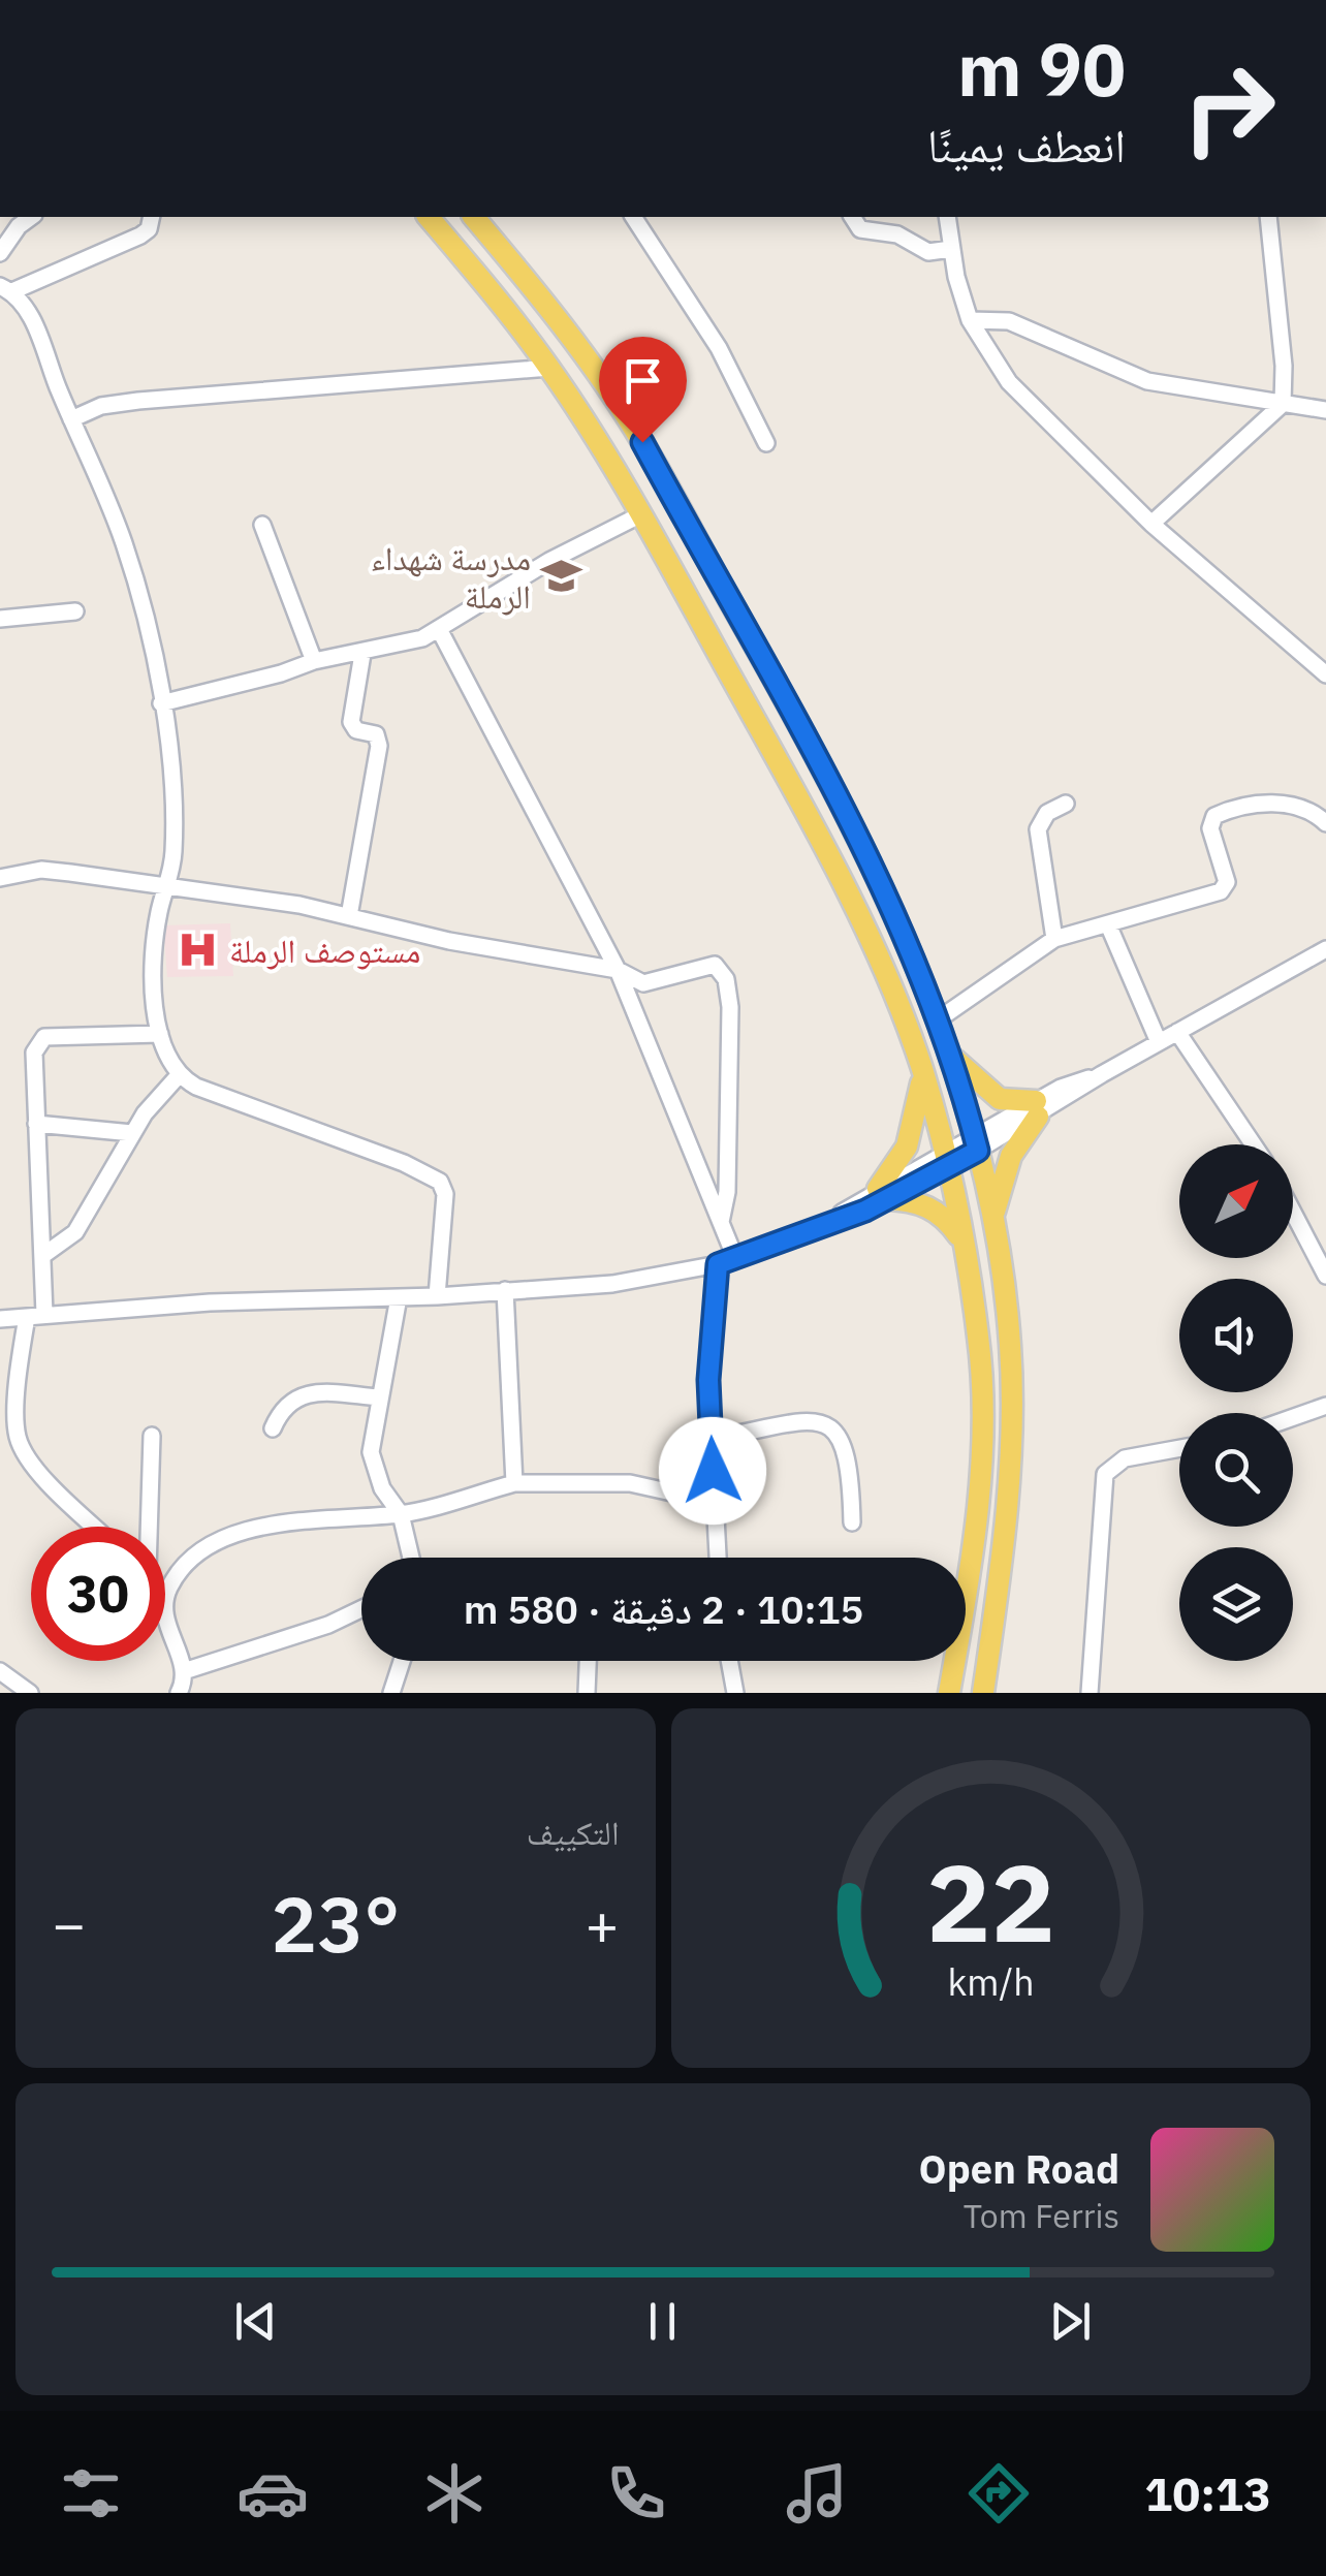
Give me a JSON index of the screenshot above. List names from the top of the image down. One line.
{"places":{"school or university":["مدرسة شهداء الرملة"],"hospital":["مستوصف الرملة"]},"north":"top right","page":{"turn":["90 m","انعطف يمينًا"],"limit":"30","trip":"10:15 · 2 دقيقة · 580 m","tile":"التكييف","heat":["−","23°","+"],"song":["Open Road","Tom Ferris"],"tabs":"10:13","gauge":["22","km/h"]}}
